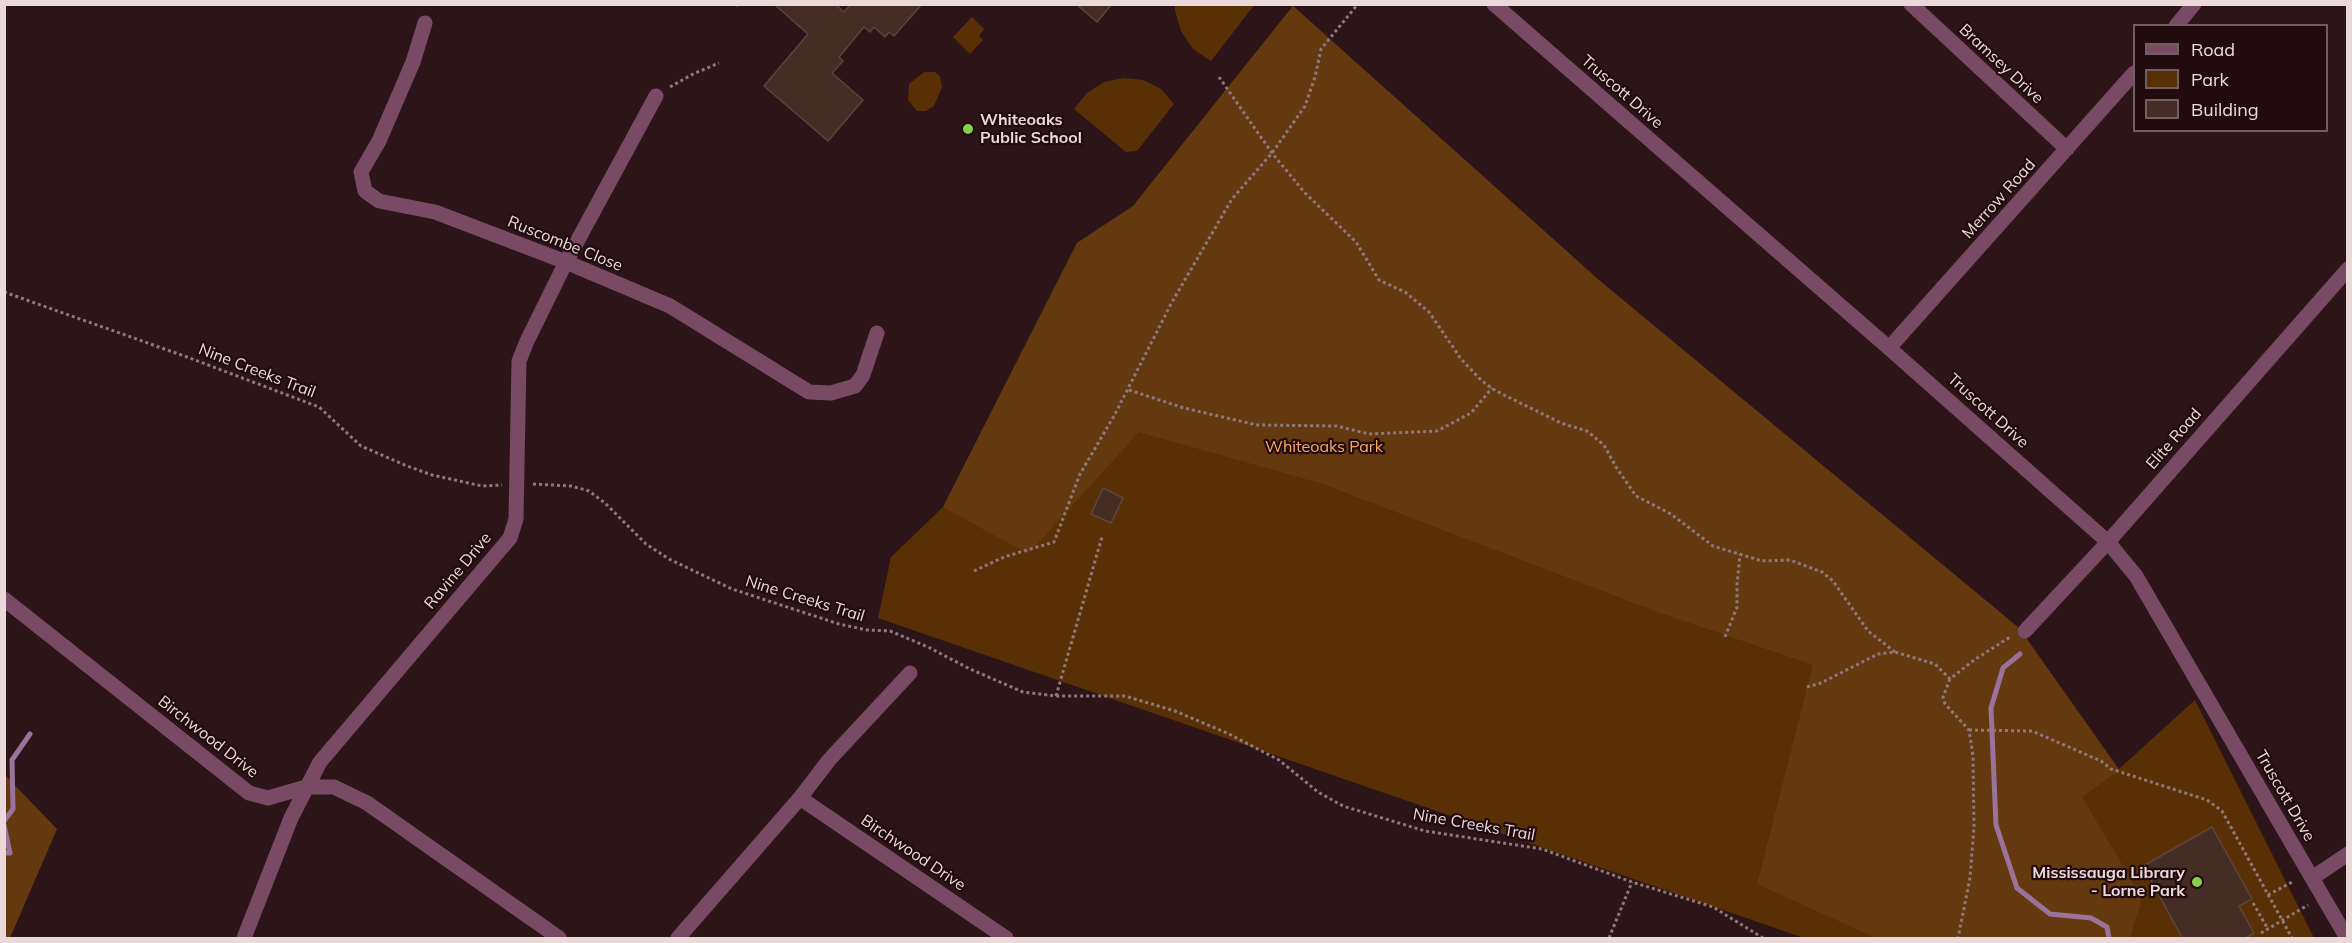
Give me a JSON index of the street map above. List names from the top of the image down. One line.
{"streets":{"street":["Bramsey Drive","Truscott Drive","Merrow Road","Ruscombe Close","Elite Road","Ravine Drive","Birchwood Drive"],"path":["Nine Creeks Trail"]},"crossings":[["Bramsey Drive","Merrow Road"],["Truscott Drive","Merrow Road"],["Truscott Drive","Elite Road"],["Ruscombe Close","Ravine Drive"],["Nine Creeks Trail","Ravine Drive"],["Ravine Drive","Birchwood Drive"]],"parks":["Whiteoaks Park"],"places":["Whiteoaks Public School","Mississauga Library - Lorne Park"],"legend":["Road","Park","Building"]}
